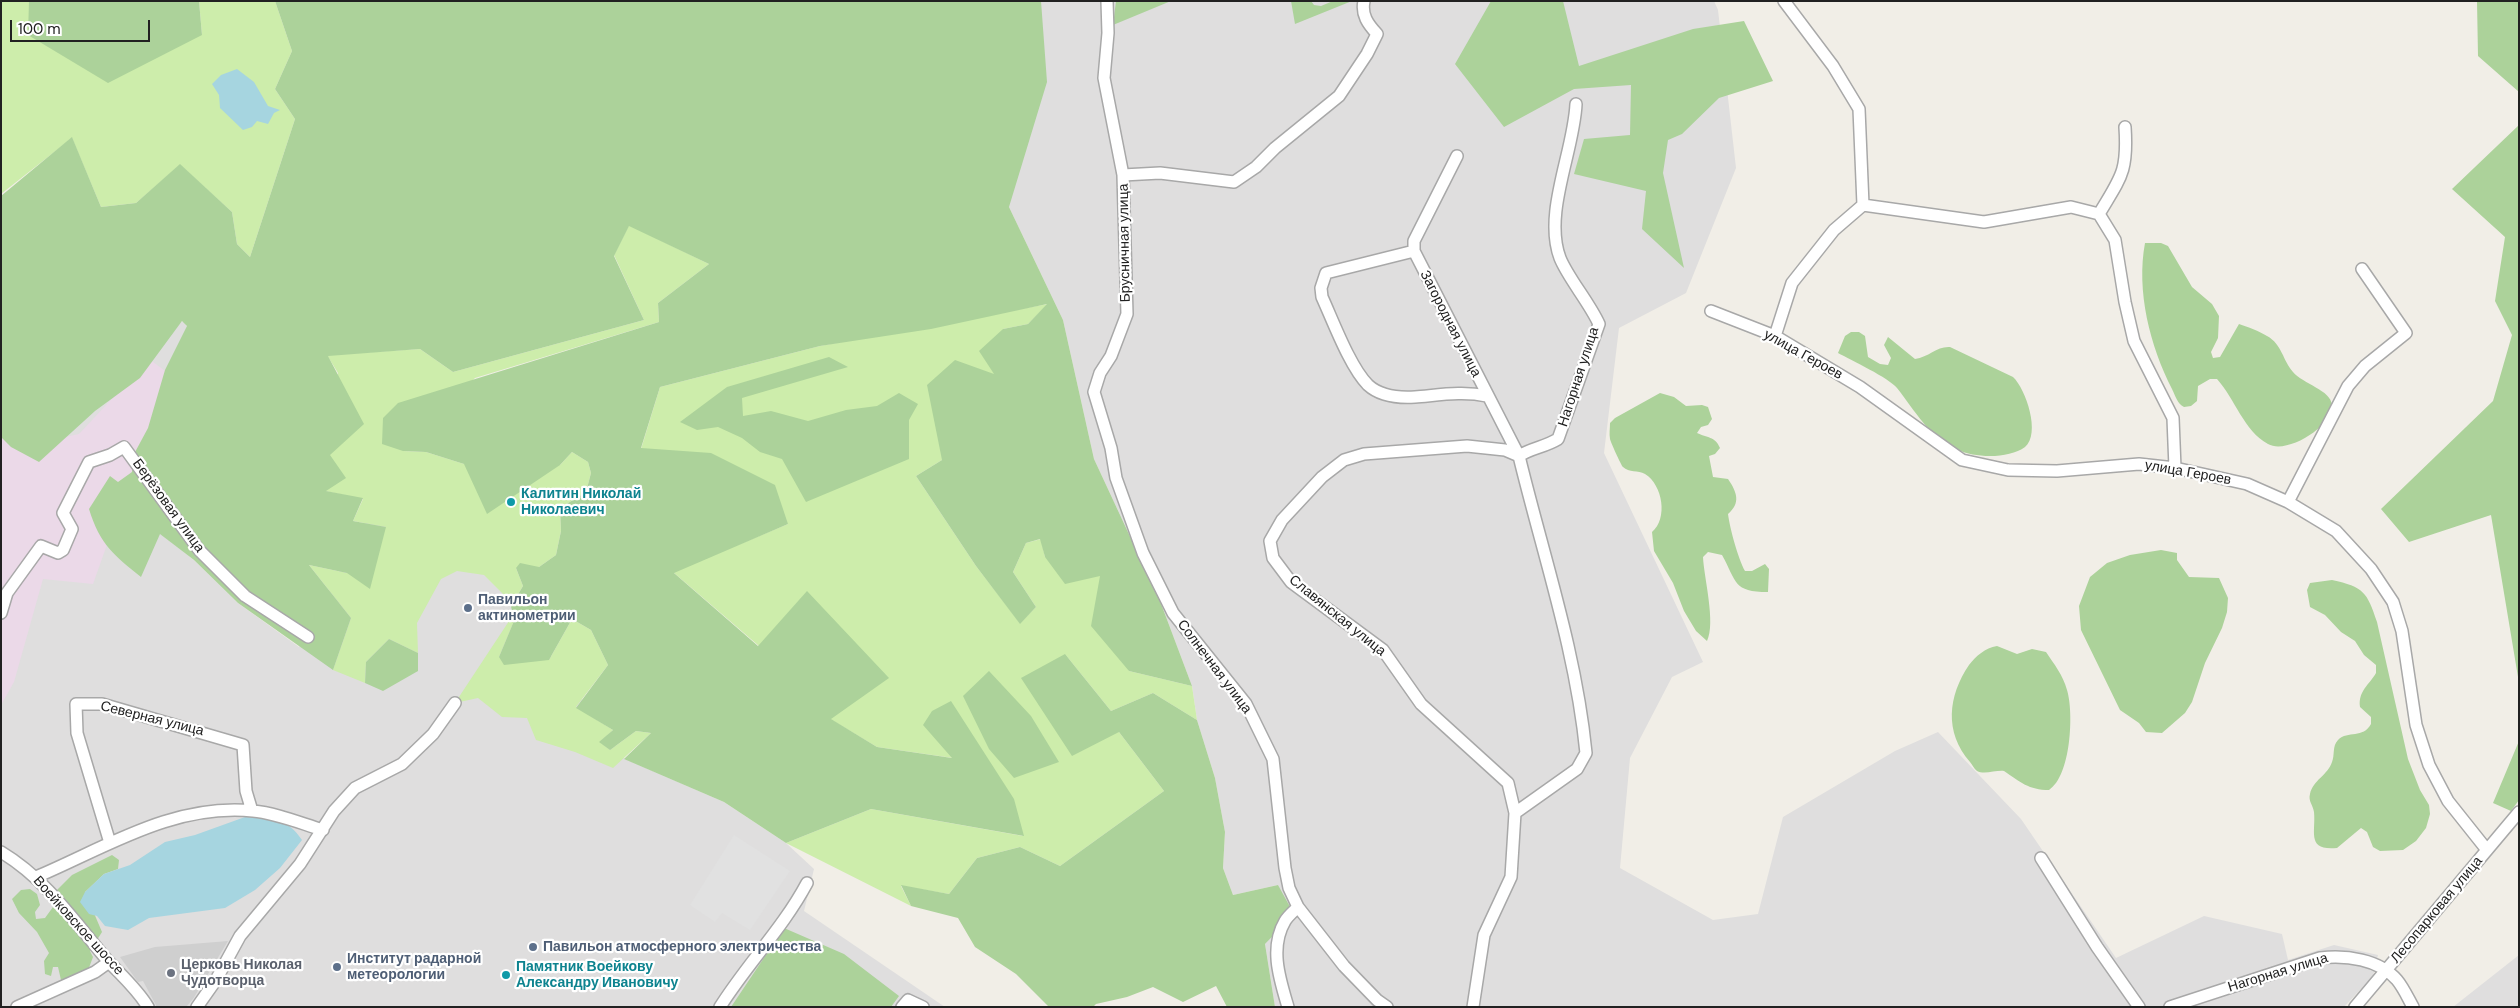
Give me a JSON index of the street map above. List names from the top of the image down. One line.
{"streets":{"street":["Брусничная улица","Загородная улица","улица Героев","Нагорная улица","Берёзовая улица","Славянская улица","Солнечная улица","Северная улица","Лесопарковая улица","Воейковское шоссе"]},"crossings":[["Брусничная улица","Солнечная улица"],["Загородная улица","Нагорная улица"],["Загородная улица","Славянская улица"],["улица Героев","Лесопарковая улица"],["Нагорная улица","Славянская улица"],["Нагорная улица","Лесопарковая улица"]],"places":["Калитин Николай Николаевич","Павильон актинометрии","Павильон атмосферного электричества","Институт радарной метеорологии","Церковь Николая Чудотворца","Памятник Воейкову Александру Ивановичу"],"scale_bar":"100 m"}
